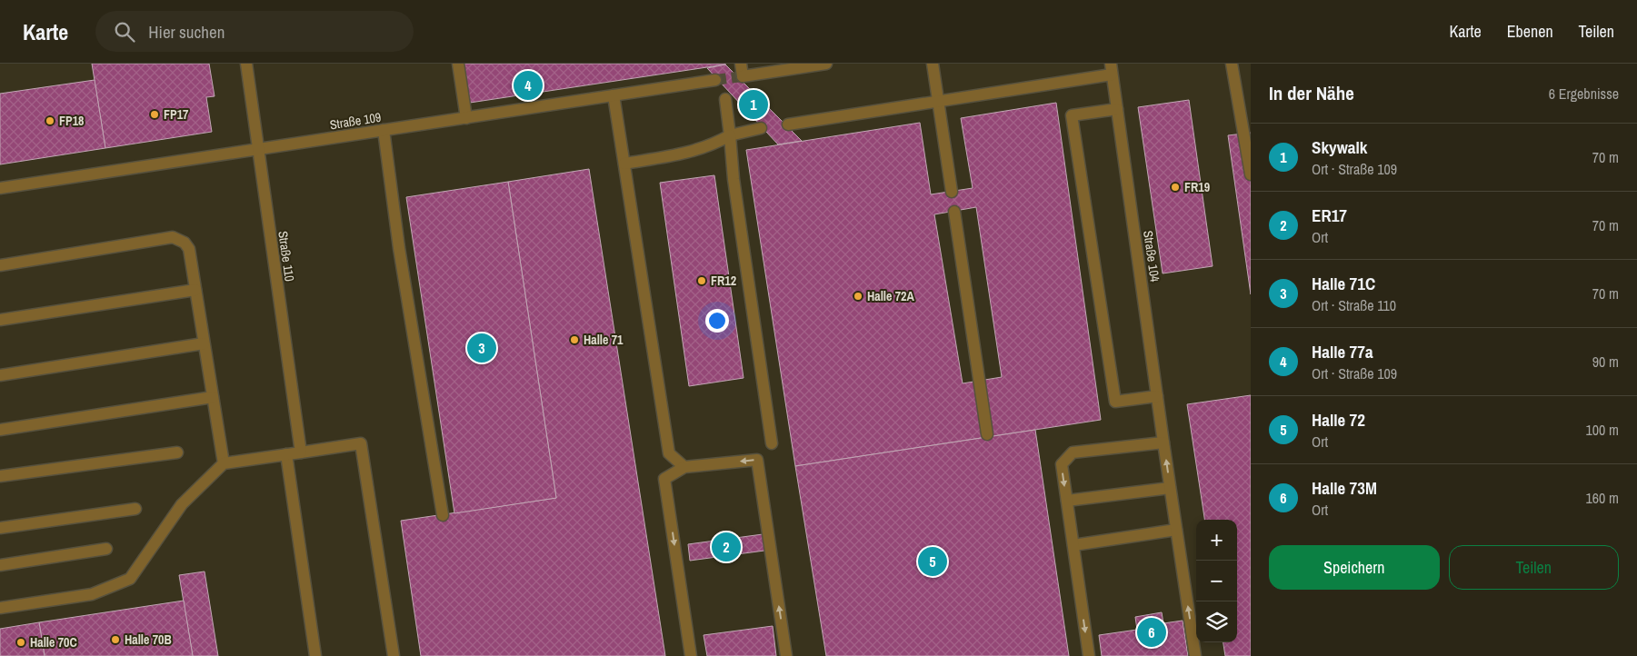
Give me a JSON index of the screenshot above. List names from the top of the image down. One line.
{"streets":{"street":["Straße 109","Straße 110","Straße 104"]},"crossings":[["Straße 109","Straße 110"]],"places":["FP17","FP18","FR19","FR12","Halle 72A","Halle 71","Halle 70B","Halle 70C"],"page":{"header":"Karte","search":"Hier suchen","nav":["Karte","Ebenen","Teilen"],"heading":["In der Nähe","6 Ergebnisse"],"pins":["4","1","3","2","5","6"],"list":[{"mark":"1","name":"Skywalk","note":"Ort · Straße 109","value":"70 m"},{"mark":"2","name":"ER17","note":"Ort","value":"70 m"},{"mark":"3","name":"Halle 71C","note":"Ort · Straße 110","value":"70 m"},{"mark":"4","name":"Halle 77a","note":"Ort · Straße 109","value":"90 m"},{"mark":"5","name":"Halle 72","note":"Ort","value":"100 m"},{"mark":"6","name":"Halle 73M","note":"Ort","value":"160 m"}],"map_buttons":["+","−"],"buttons":["Speichern","Teilen"]}}
